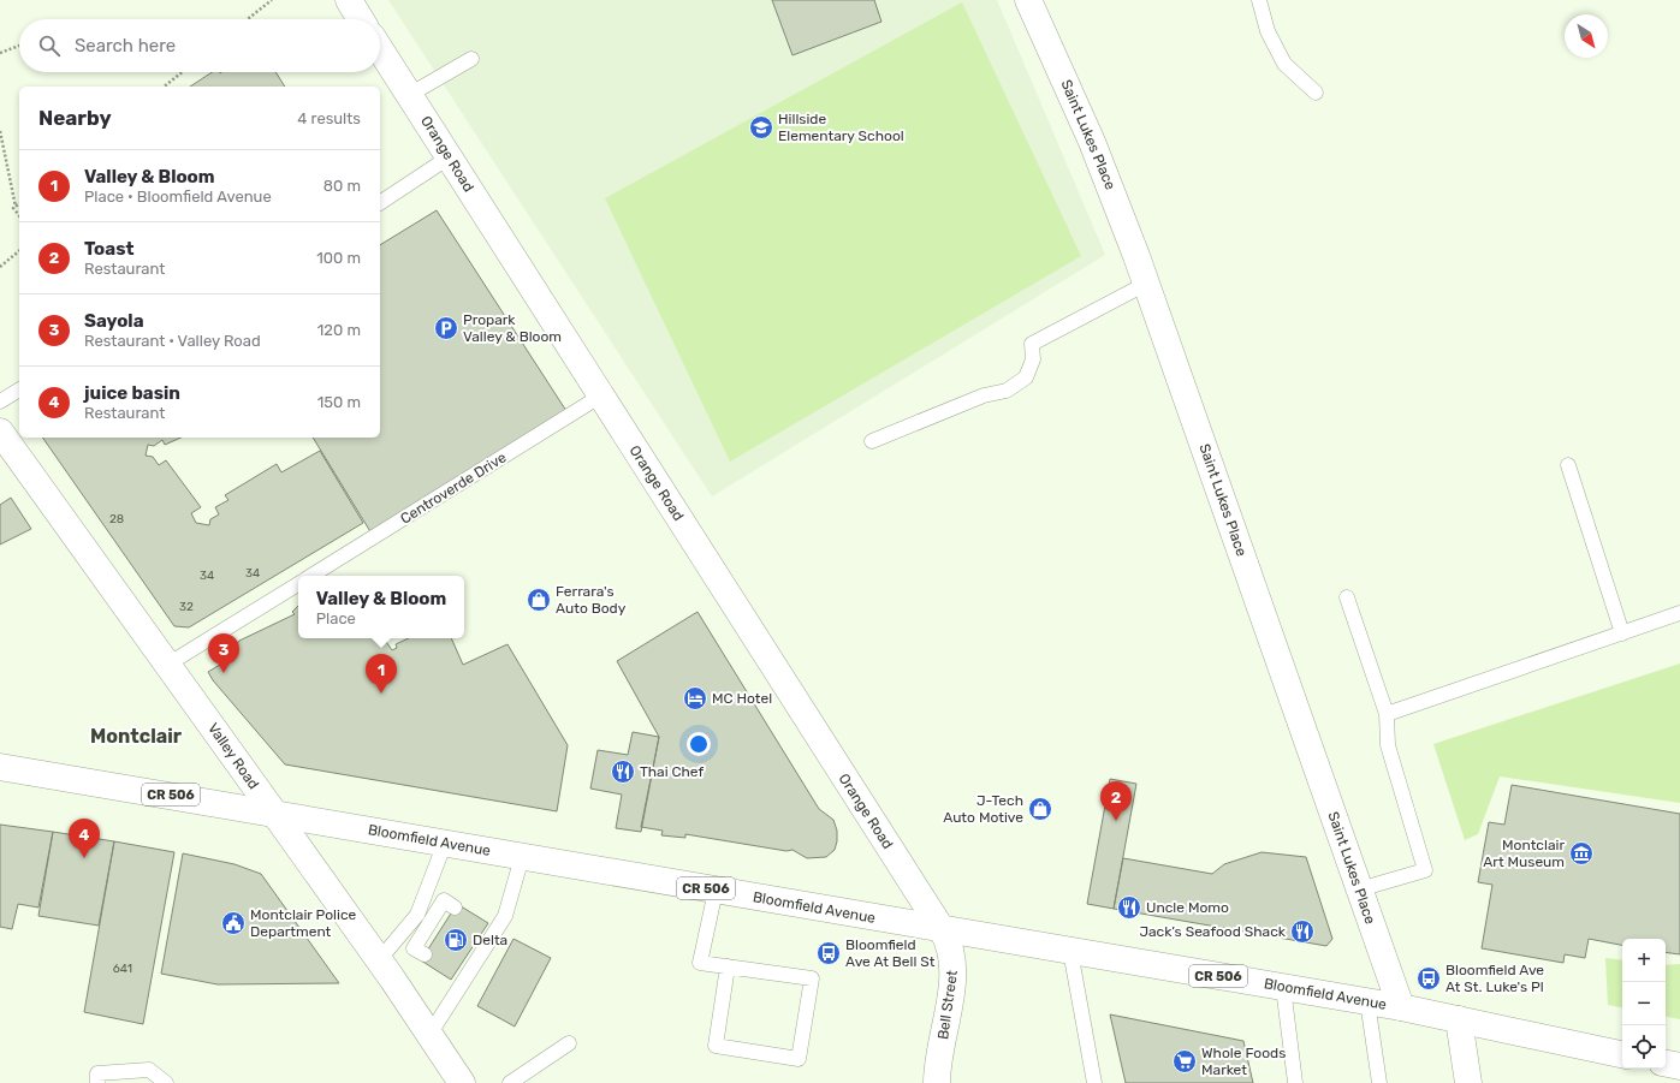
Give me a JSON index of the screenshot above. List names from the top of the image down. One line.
{"streets":{"street":["Saint Lukes Place","Orange Road","Valley Road","CR 506","Bloomfield Avenue","Bell Street"],"lane":["Centroverde Drive"]},"crossings":[["Saint Lukes Place","Bloomfield Avenue"],["Orange Road","Centroverde Drive"],["Orange Road","Bloomfield Avenue"],["Orange Road","Bell Street"],["Valley Road","Bloomfield Avenue"],["Bloomfield Avenue","Bell Street"]],"districts":["Montclair"],"places":{"school or university":["Hillside Elementary School"],"parking":["Propark Valley & Bloom"],"shop":["Ferrara's Auto Body","J-Tech Auto Motive"],"hotel":["MC Hotel"],"restaurant":["Thai Chef","Uncle Momo","Jack’s Seafood Shack"],"museum":["Montclair Art Museum"],"public building":["Montclair Police Department"],"fuel station":["Delta"],"bus stop":["Bloomfield Ave At Bell St","Bloomfield Ave At St. Luke's Pl"],"supermarket":["Whole Foods Market"]},"house_numbers":["28","34","34","32","641"],"north":"bottom right","page":{"search":"Search here","heading":["Nearby","4 results"],"list":[{"mark":"1","name":"Valley & Bloom","note":"Place · Bloomfield Avenue","value":"80 m"},{"mark":"2","name":"Toast","note":"Restaurant","value":"100 m"},{"mark":"3","name":"Sayola","note":"Restaurant · Valley Road","value":"120 m"},{"mark":"4","name":"juice basin","note":"Restaurant","value":"150 m"}],"popup":["Valley & Bloom","Place"],"pins":["3","1","2","4"],"map_buttons":["+","−"]}}
